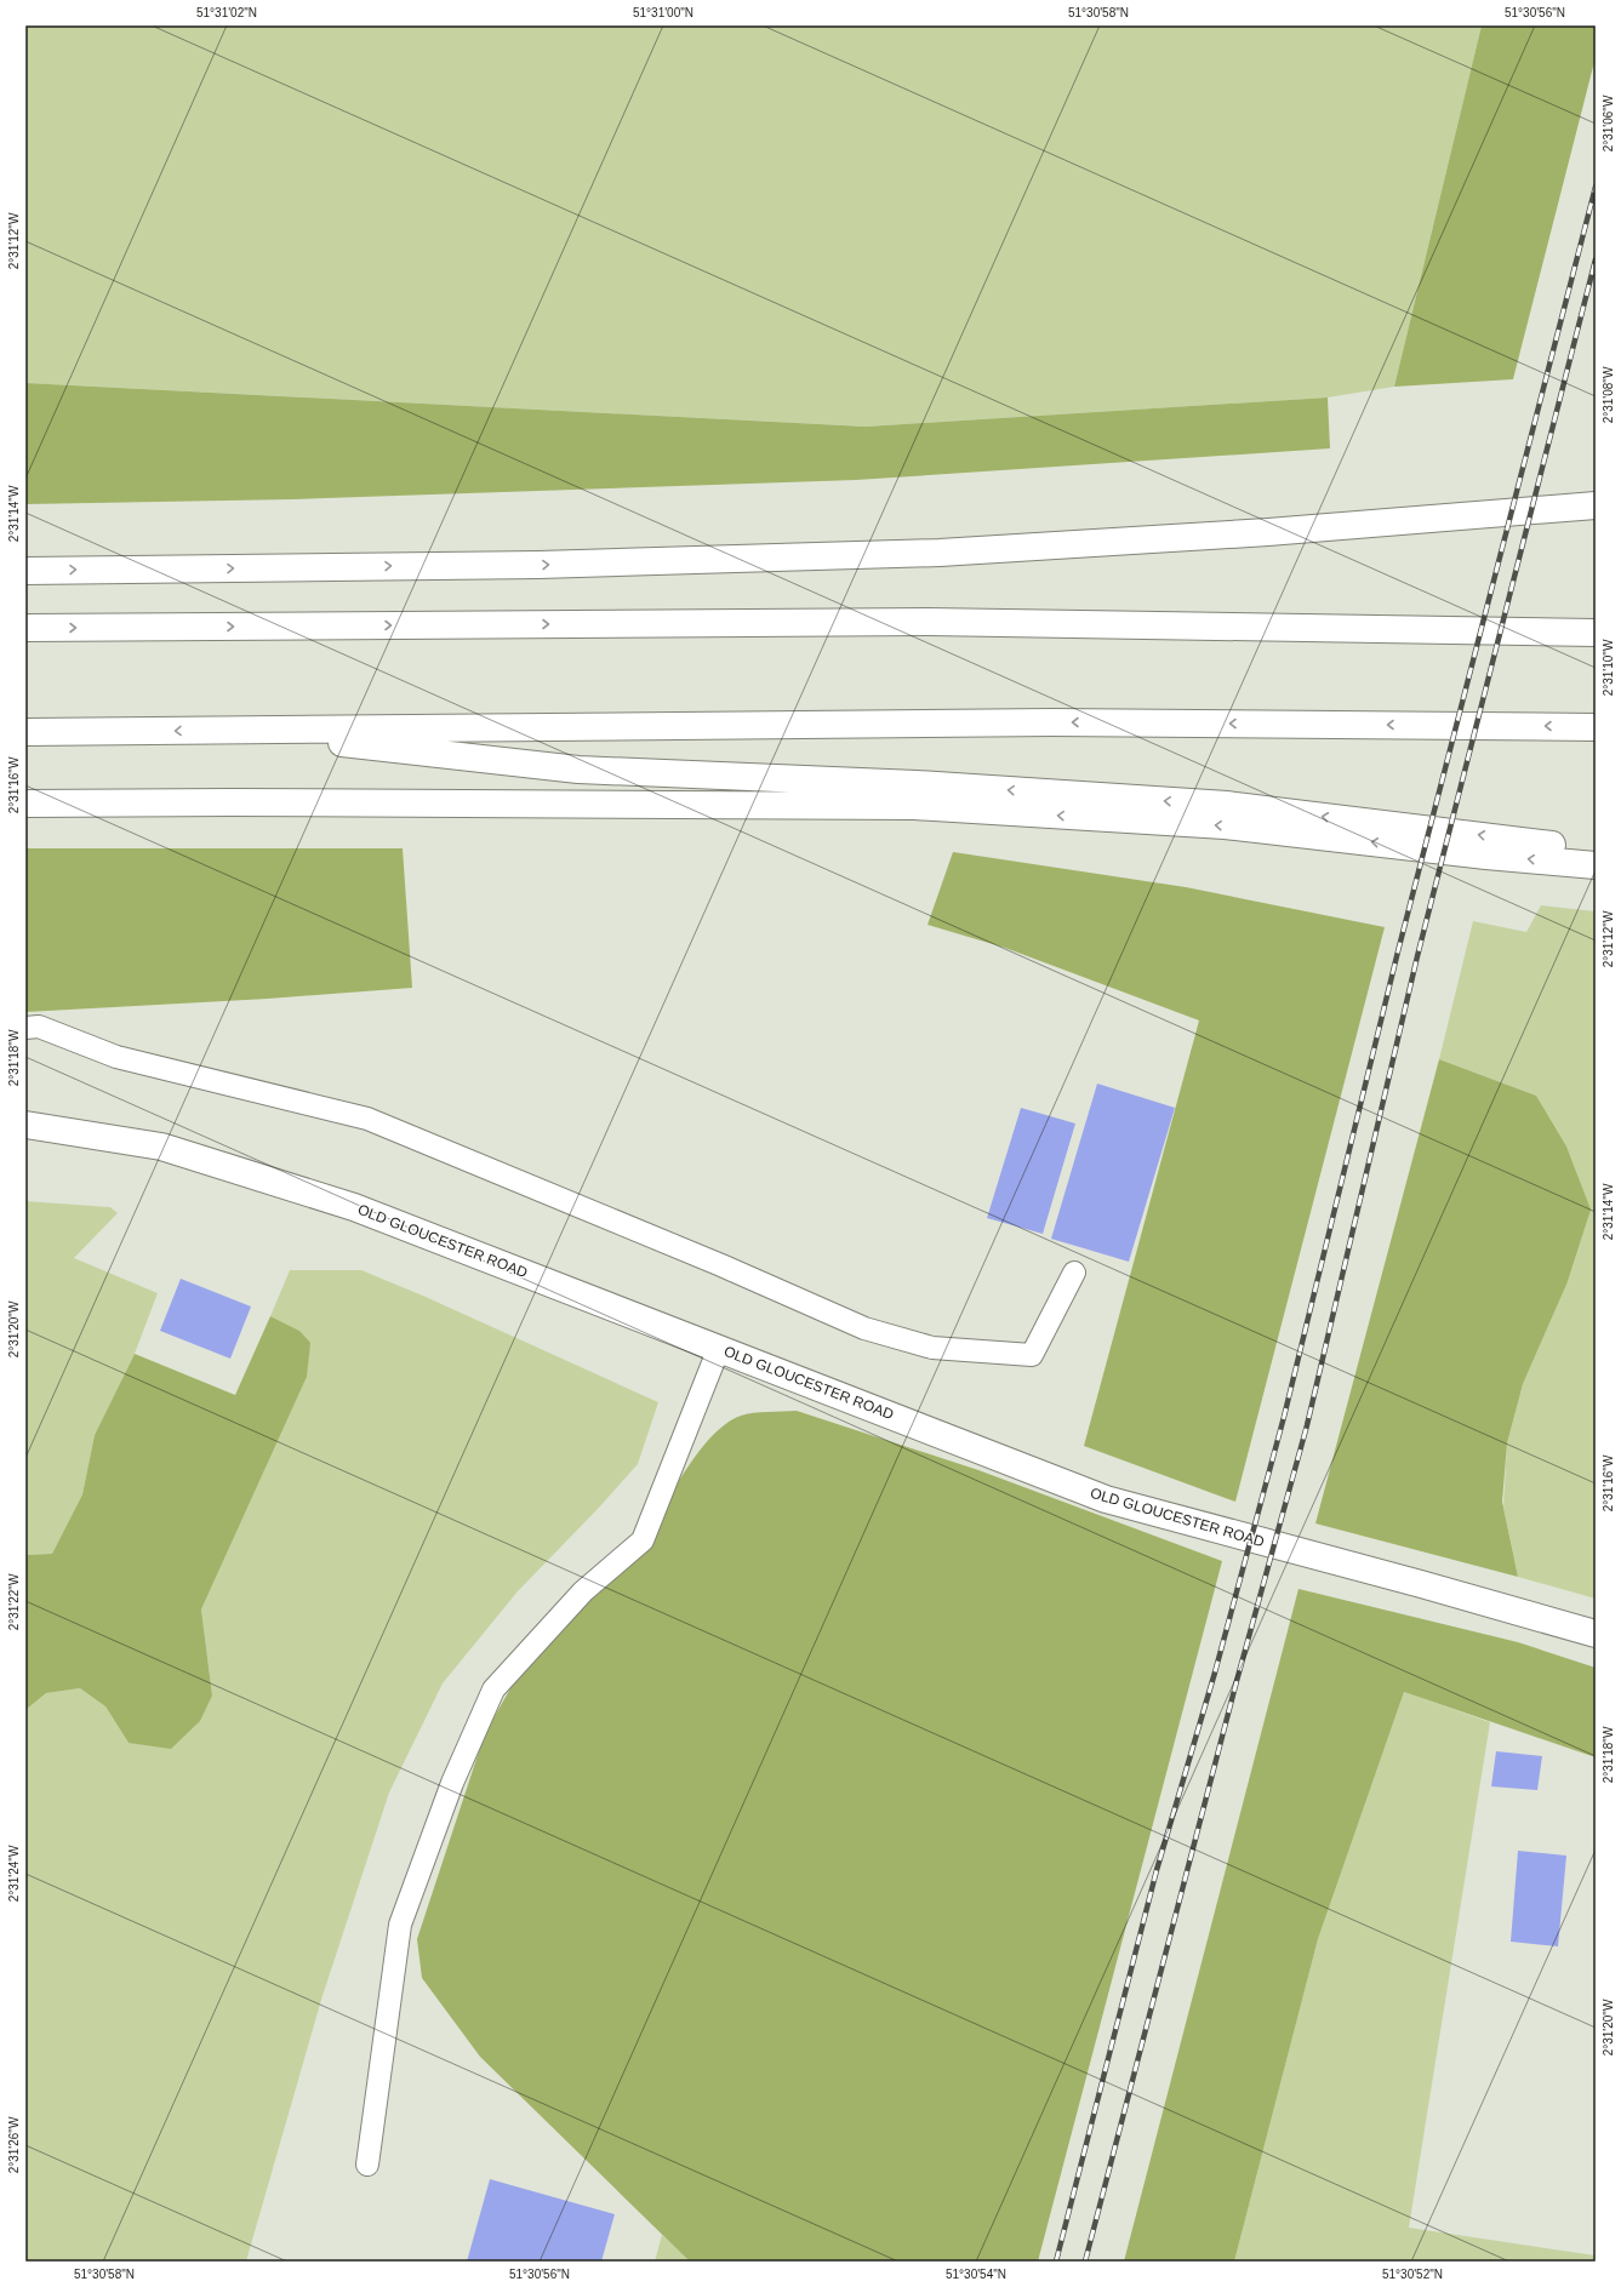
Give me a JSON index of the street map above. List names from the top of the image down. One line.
{"streets":{"main road":["OLD GLOUCESTER ROAD"]},"coordinates":["51°31'02\"N","51°31'00\"N","51°30'58\"N","51°30'56\"N","2°31'06\"W","2°31'12\"W","2°31'08\"W","2°31'14\"W","2°31'10\"W","2°31'16\"W","2°31'18\"W","2°31'20\"W","2°31'22\"W","2°31'24\"W","2°31'26\"W","51°30'54\"N","51°30'52\"N"]}
